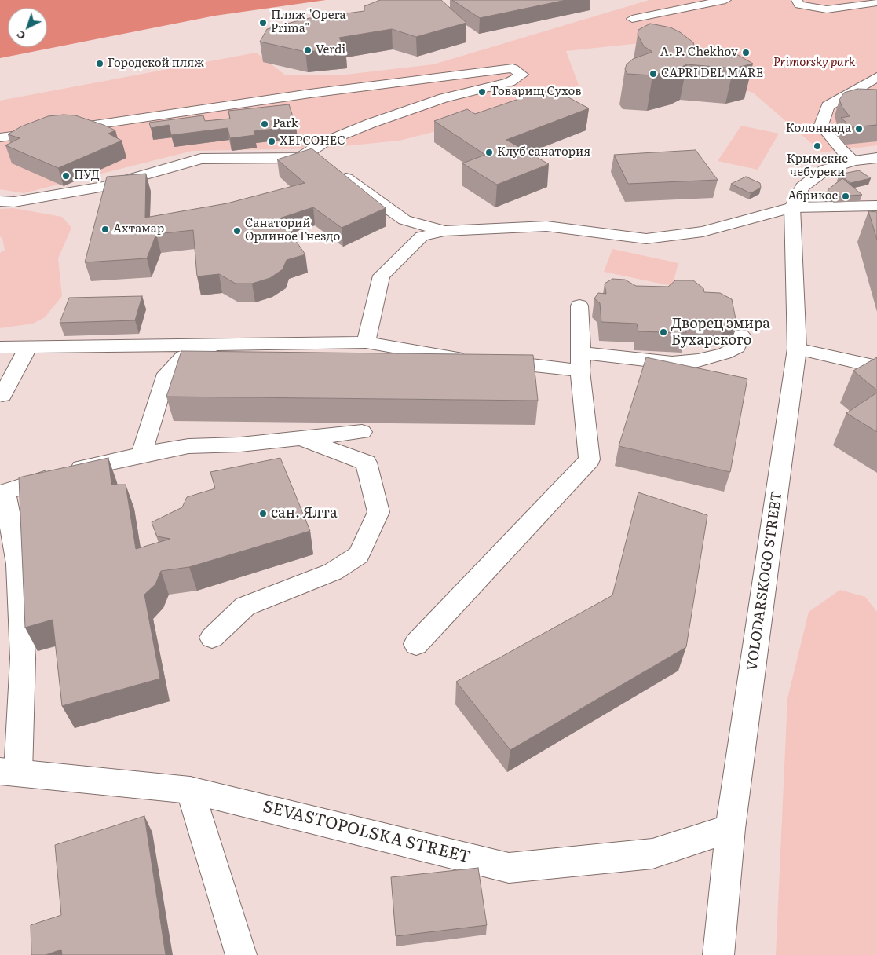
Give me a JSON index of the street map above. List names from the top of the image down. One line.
{"streets":{"street":["VOLODARSKOGO STREET","SEVASTOPOLSKA STREET"]},"crossings":[["VOLODARSKOGO STREET","SEVASTOPOLSKA STREET"]],"parks":["Primorsky park"],"places":["Пляж \"Opera Prima\"","Verdi","A. P. Chekhov","Городской пляж","CAPRI DEL MARE","Товарищ Сухов","Park","Колоннада","ХЕРСОНЕС","Крымские чебуреки","Клуб санатория","ПУД","Абрикос","Ахтамар","Санаторий Орлиное Гнездо","Дворец эмира Бухарского","сан. Ялта"],"north":"bottom left"}
